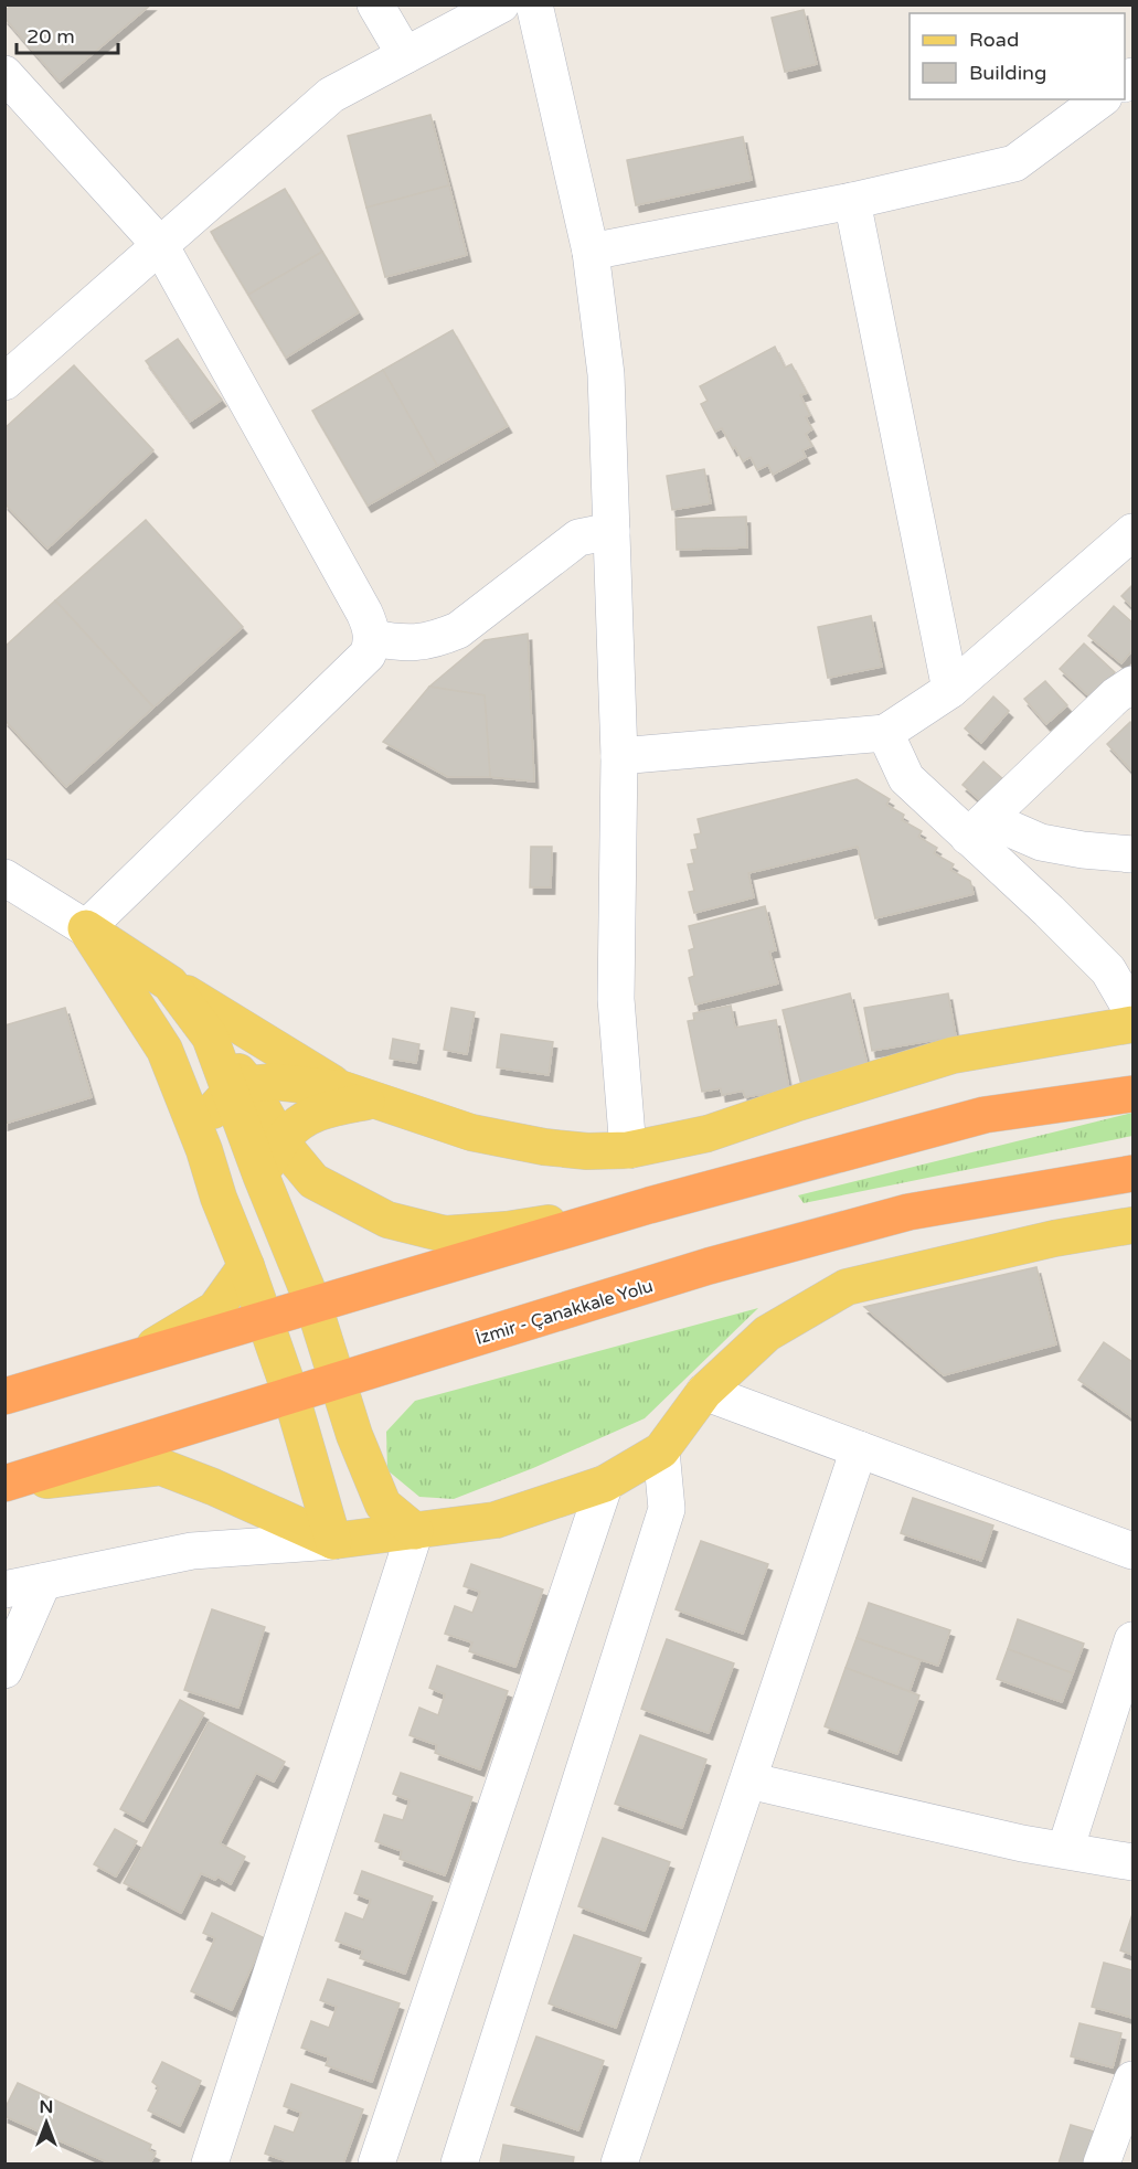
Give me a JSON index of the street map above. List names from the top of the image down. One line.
{"streets":{"highway":["İzmir - Çanakkale Yolu"]},"legend":["Road","Building"],"scale_bar":"20 m","north":"top"}
